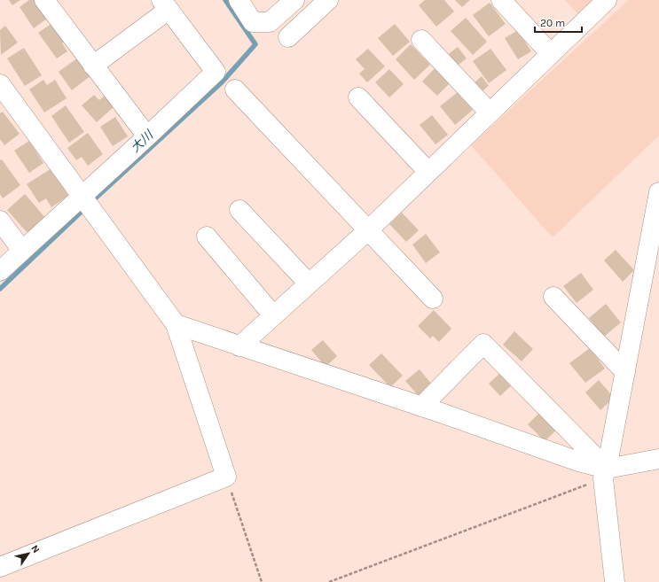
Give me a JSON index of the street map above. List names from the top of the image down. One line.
{"water":["大川"],"scale_bar":"20 m","north":"top right"}
